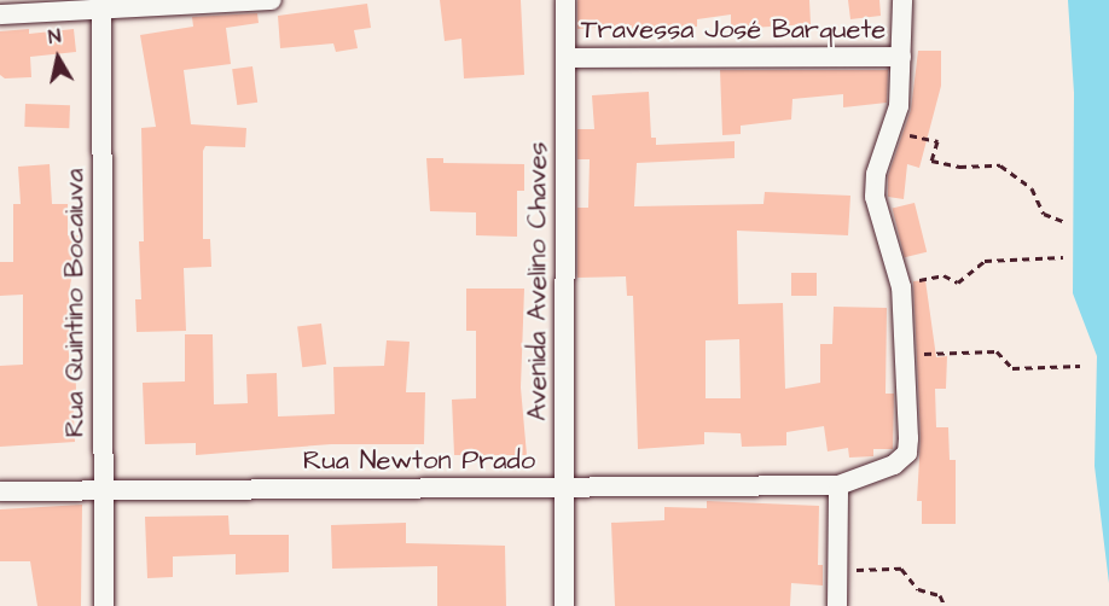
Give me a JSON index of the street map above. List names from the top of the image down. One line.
{"streets":{"street":["Travessa José Barquete","Avenida Avelino Chaves","Rua Quintino Bocaiuva","Rua Newton Prado"]},"crossings":[["Travessa José Barquete","Avenida Avelino Chaves"],["Avenida Avelino Chaves","Rua Newton Prado"],["Rua Quintino Bocaiuva","Rua Newton Prado"]],"north":"top"}
